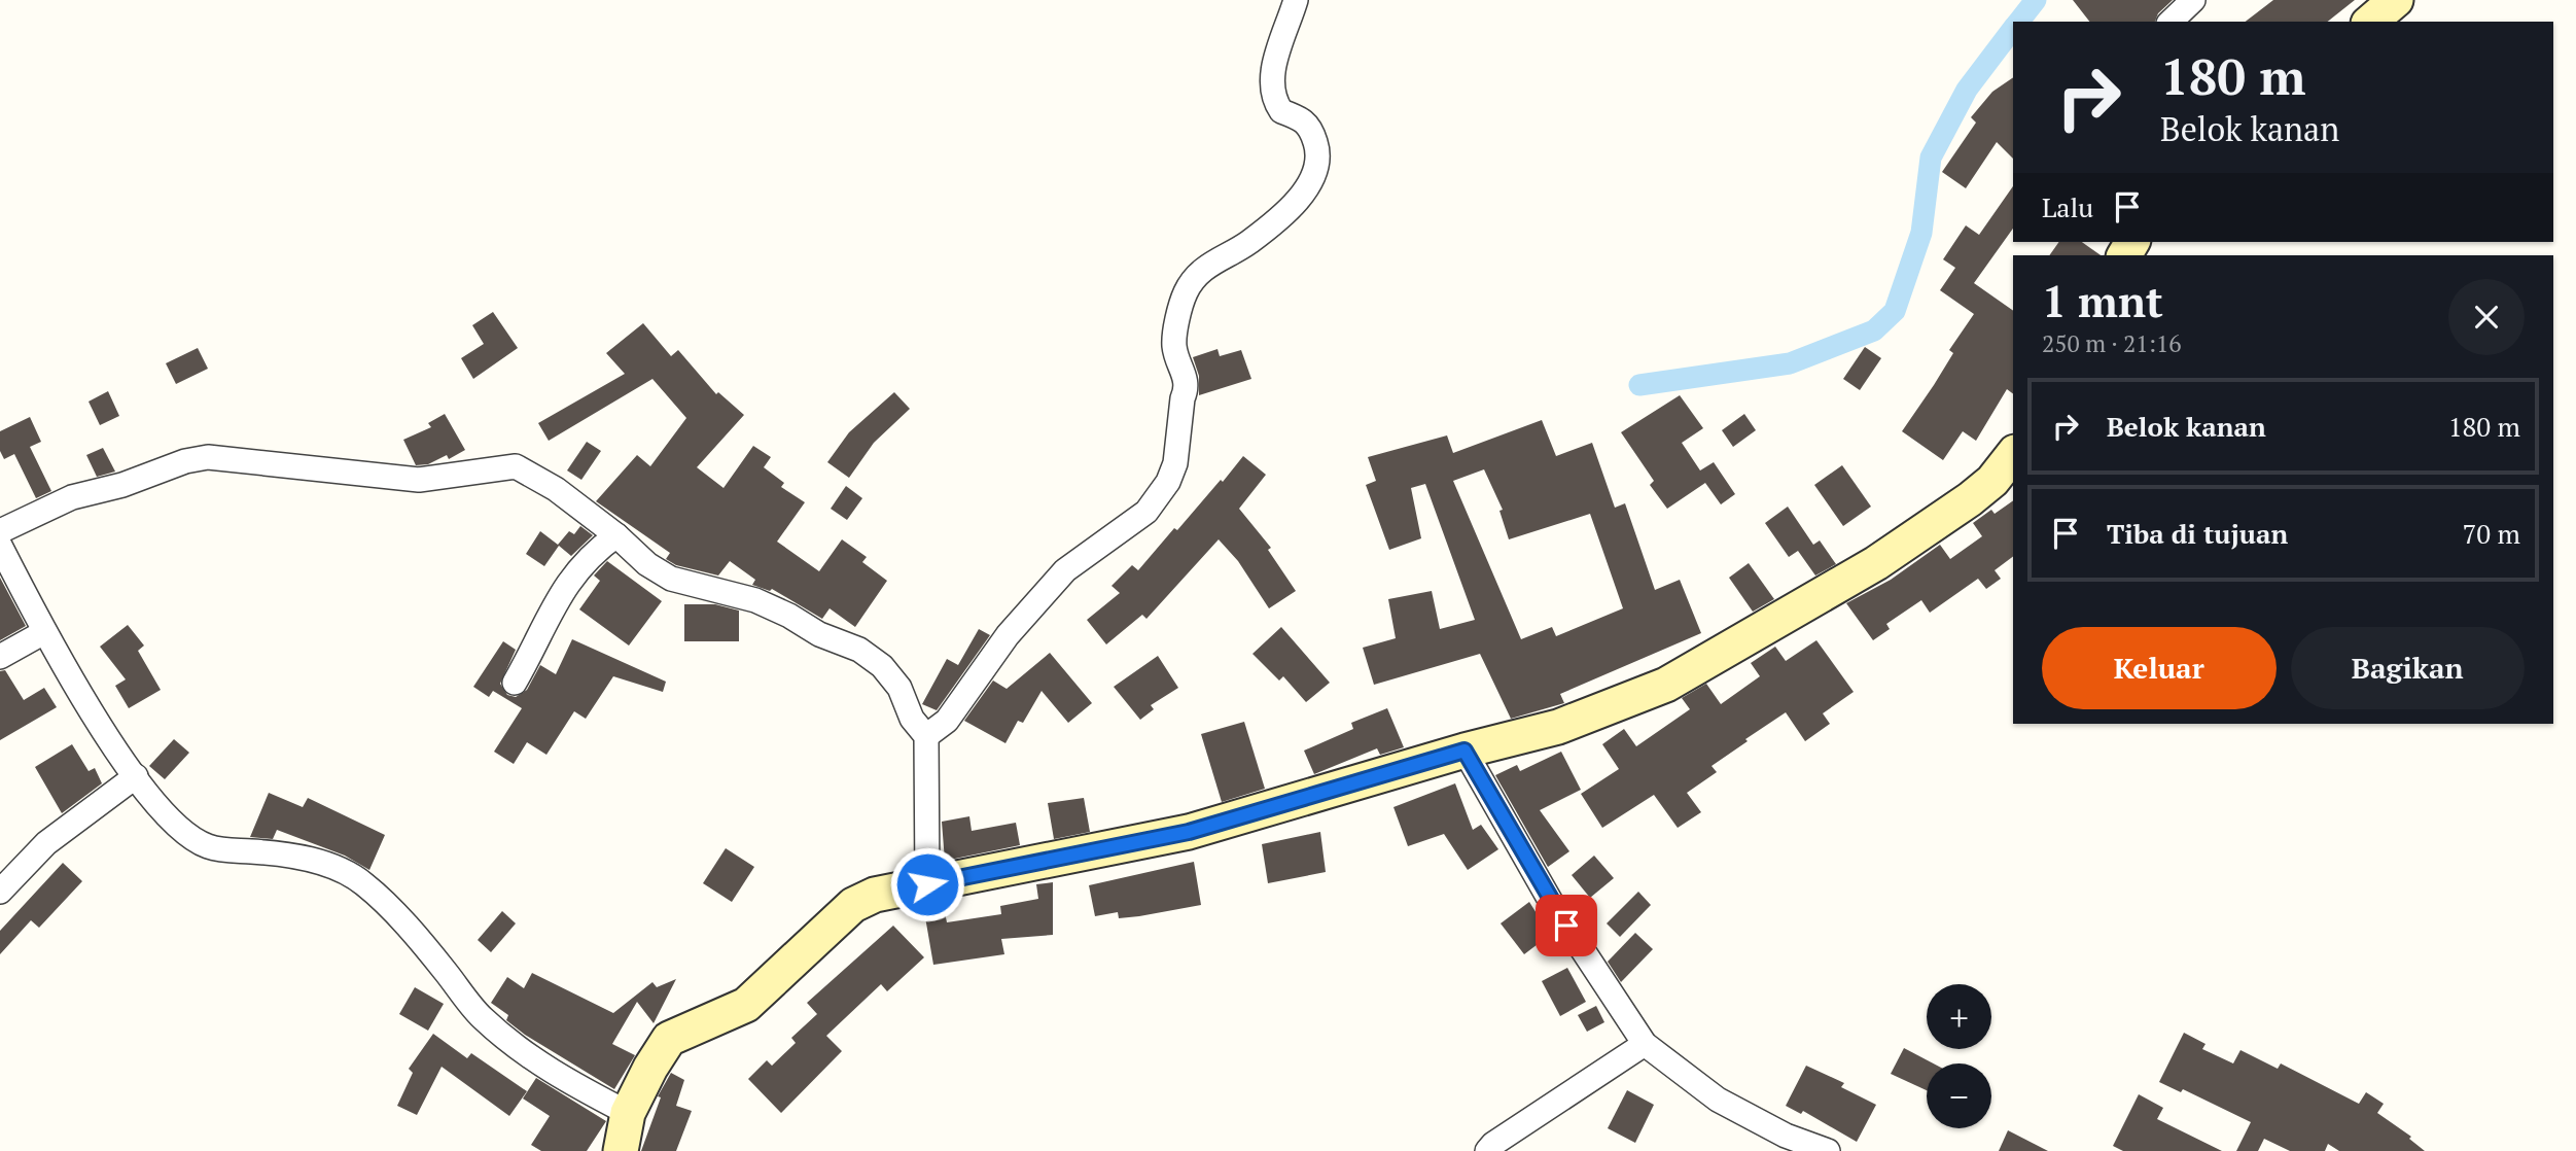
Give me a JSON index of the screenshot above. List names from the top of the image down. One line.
{"page":{"turn":["180 m","Belok kanan"],"then":"Lalu","heading":["1 mnt","250 m · 21:16"],"list":[{"name":"Belok kanan","value":"180 m"},{"name":"Tiba di tujuan","value":"70 m"}],"buttons":["Keluar","Bagikan"],"map_buttons":["+","−"]}}
